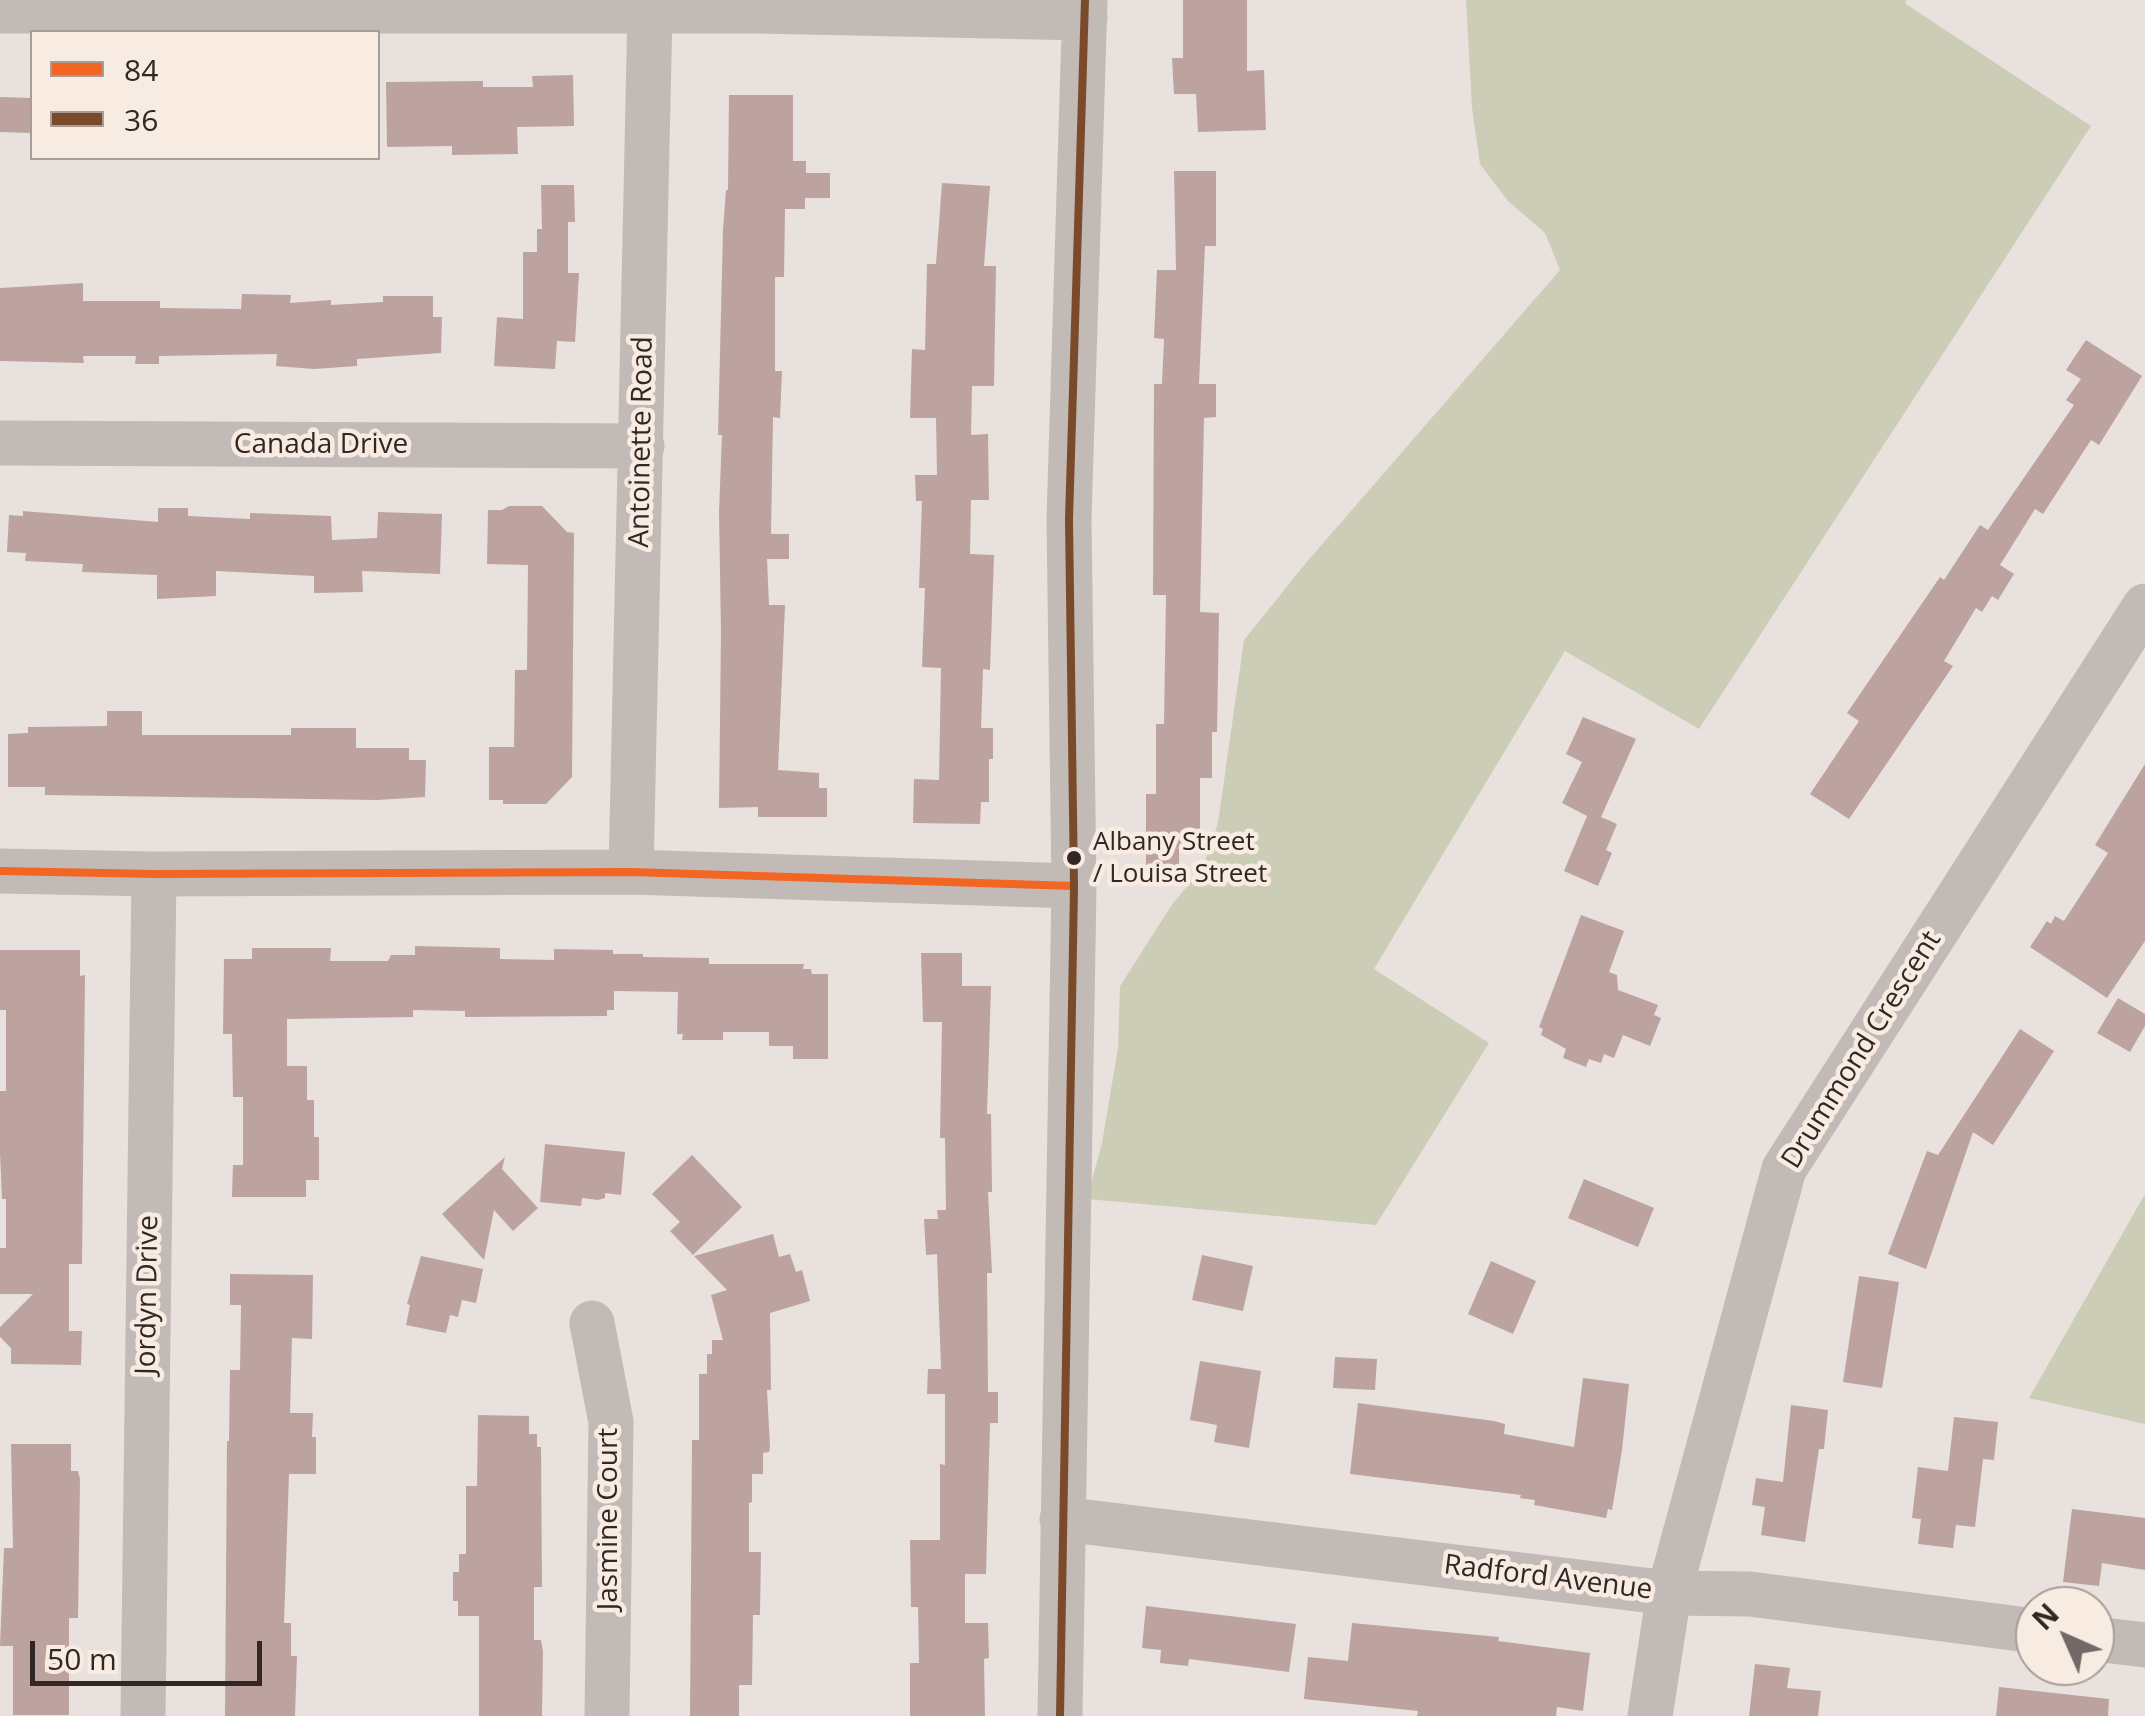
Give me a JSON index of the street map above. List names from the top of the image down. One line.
{"streets":{"street":["Antoinette Road","Canada Drive","Drummond Crescent","Jordyn Drive","Jasmine Court","Radford Avenue"]},"crossings":[["Antoinette Road","Canada Drive"],["Drummond Crescent","Radford Avenue"]],"places":["Albany Street / Louisa Street"],"lines":["transit line 36","transit line 84"],"legend":["84","36"],"scale_bar":"50 m","north":"top left"}
